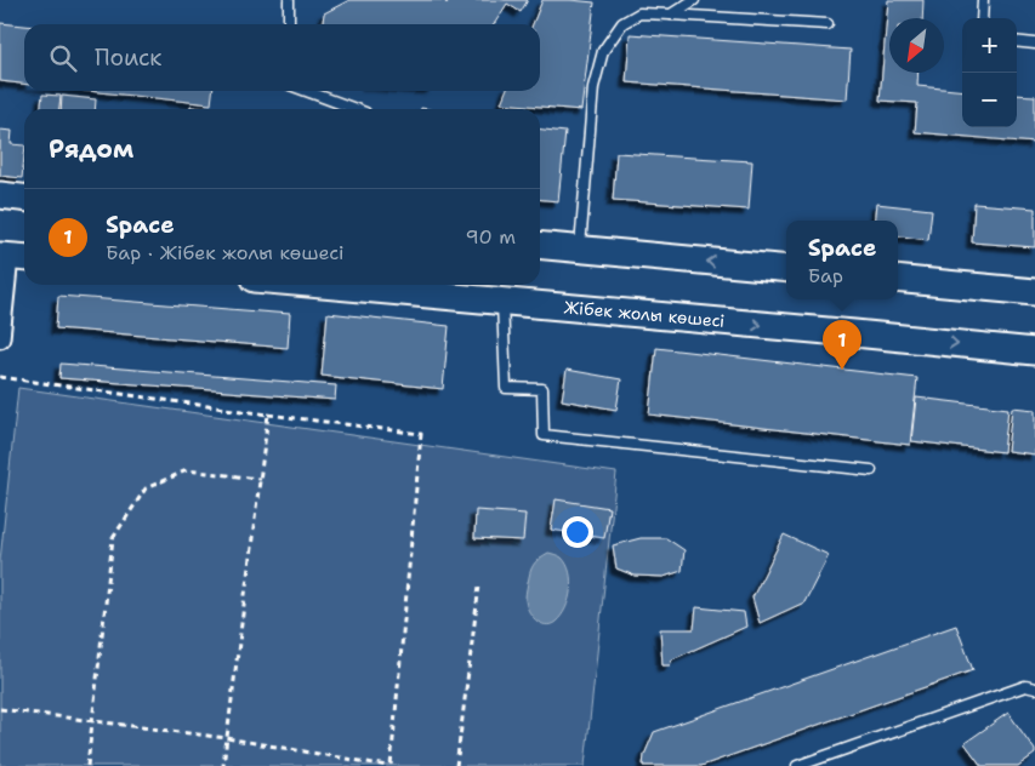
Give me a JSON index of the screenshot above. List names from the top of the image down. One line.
{"streets":{"main road":["Жібек жолы көшесі"]},"north":"bottom left","page":{"map_buttons":["+","−"],"search":"Поиск","heading":"Рядом","list":[{"mark":"1","name":"Space","note":"Бар · Жібек жолы көшесі","value":"90 m"}],"popup":["Space","Бар"],"pins":"1"}}
